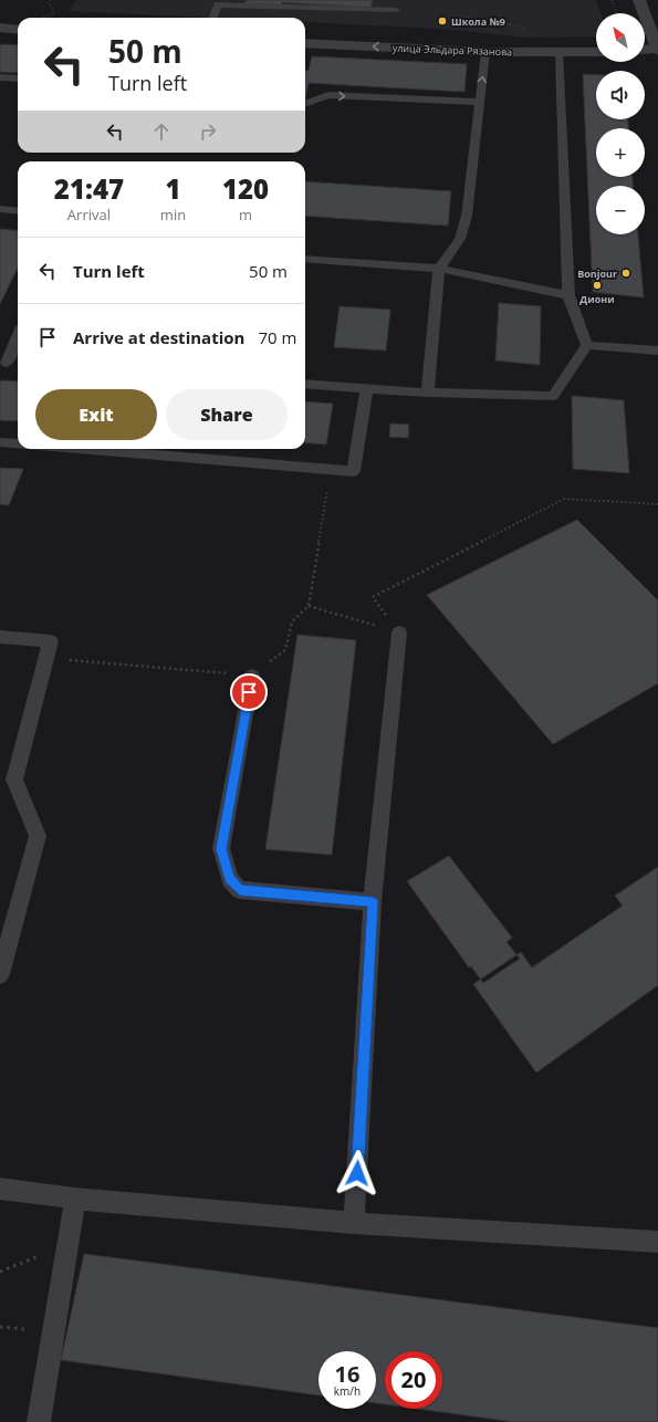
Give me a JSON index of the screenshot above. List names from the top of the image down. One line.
{"streets":{"street":["улица Эльдара Рязанова"]},"one_way":["улица Эльдара Рязанова"],"places":["Школа №9","Bonjour","Диони"],"north":"top left","page":{"map_buttons":["+","−"],"turn":["50 m","Turn left"],"eta":["21:47","Arrival","1","min","120","m"],"list":[{"name":"Turn left","value":"50 m"},{"name":"Arrive at destination","value":"70 m"}],"buttons":["Exit","Share"],"speed":"16 km/h","limit":"20"}}
